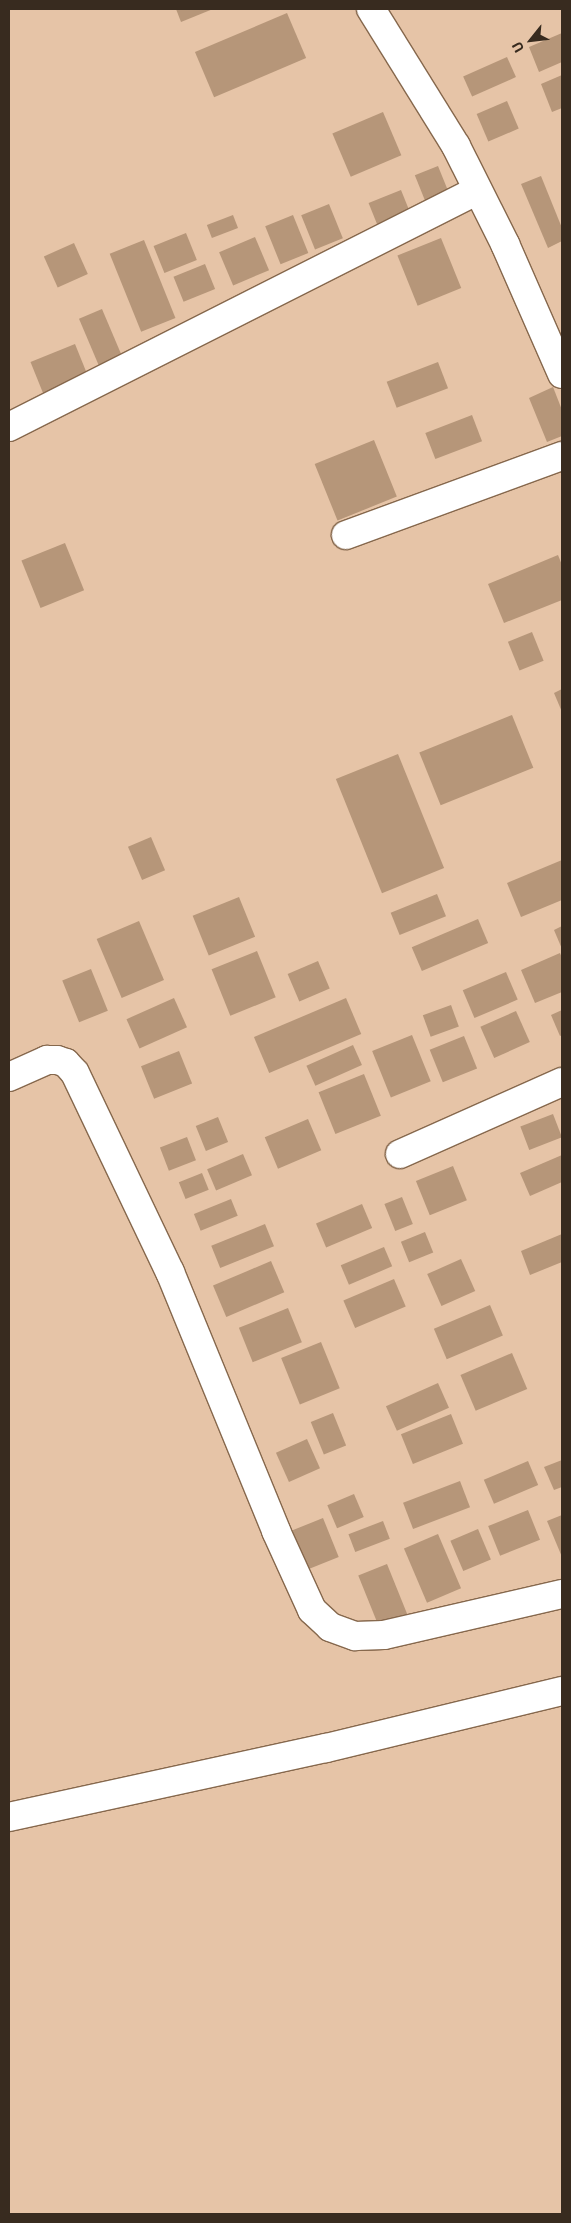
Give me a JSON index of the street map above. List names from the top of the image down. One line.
{"north":"bottom left"}
